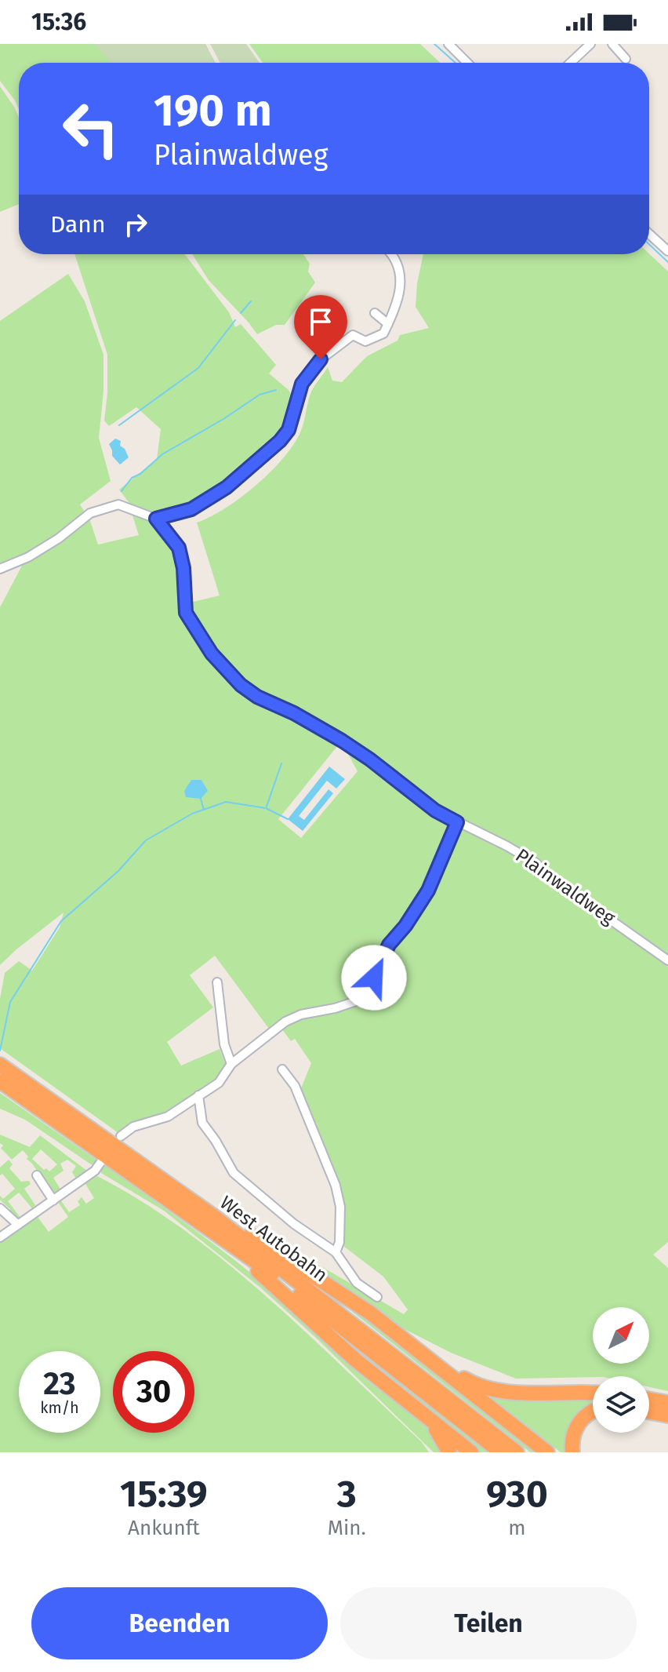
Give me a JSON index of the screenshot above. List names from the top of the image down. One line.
{"streets":{"highway":["West Autobahn"],"street":["Plainwaldweg"]},"north":"top right","page":{"status":"15:36","turn":["190 m","Plainwaldweg"],"then":"Dann","speed":"23 km/h","limit":"30","eta":["15:39","Ankunft","3","Min.","930","m"],"buttons":["Beenden","Teilen"]}}
